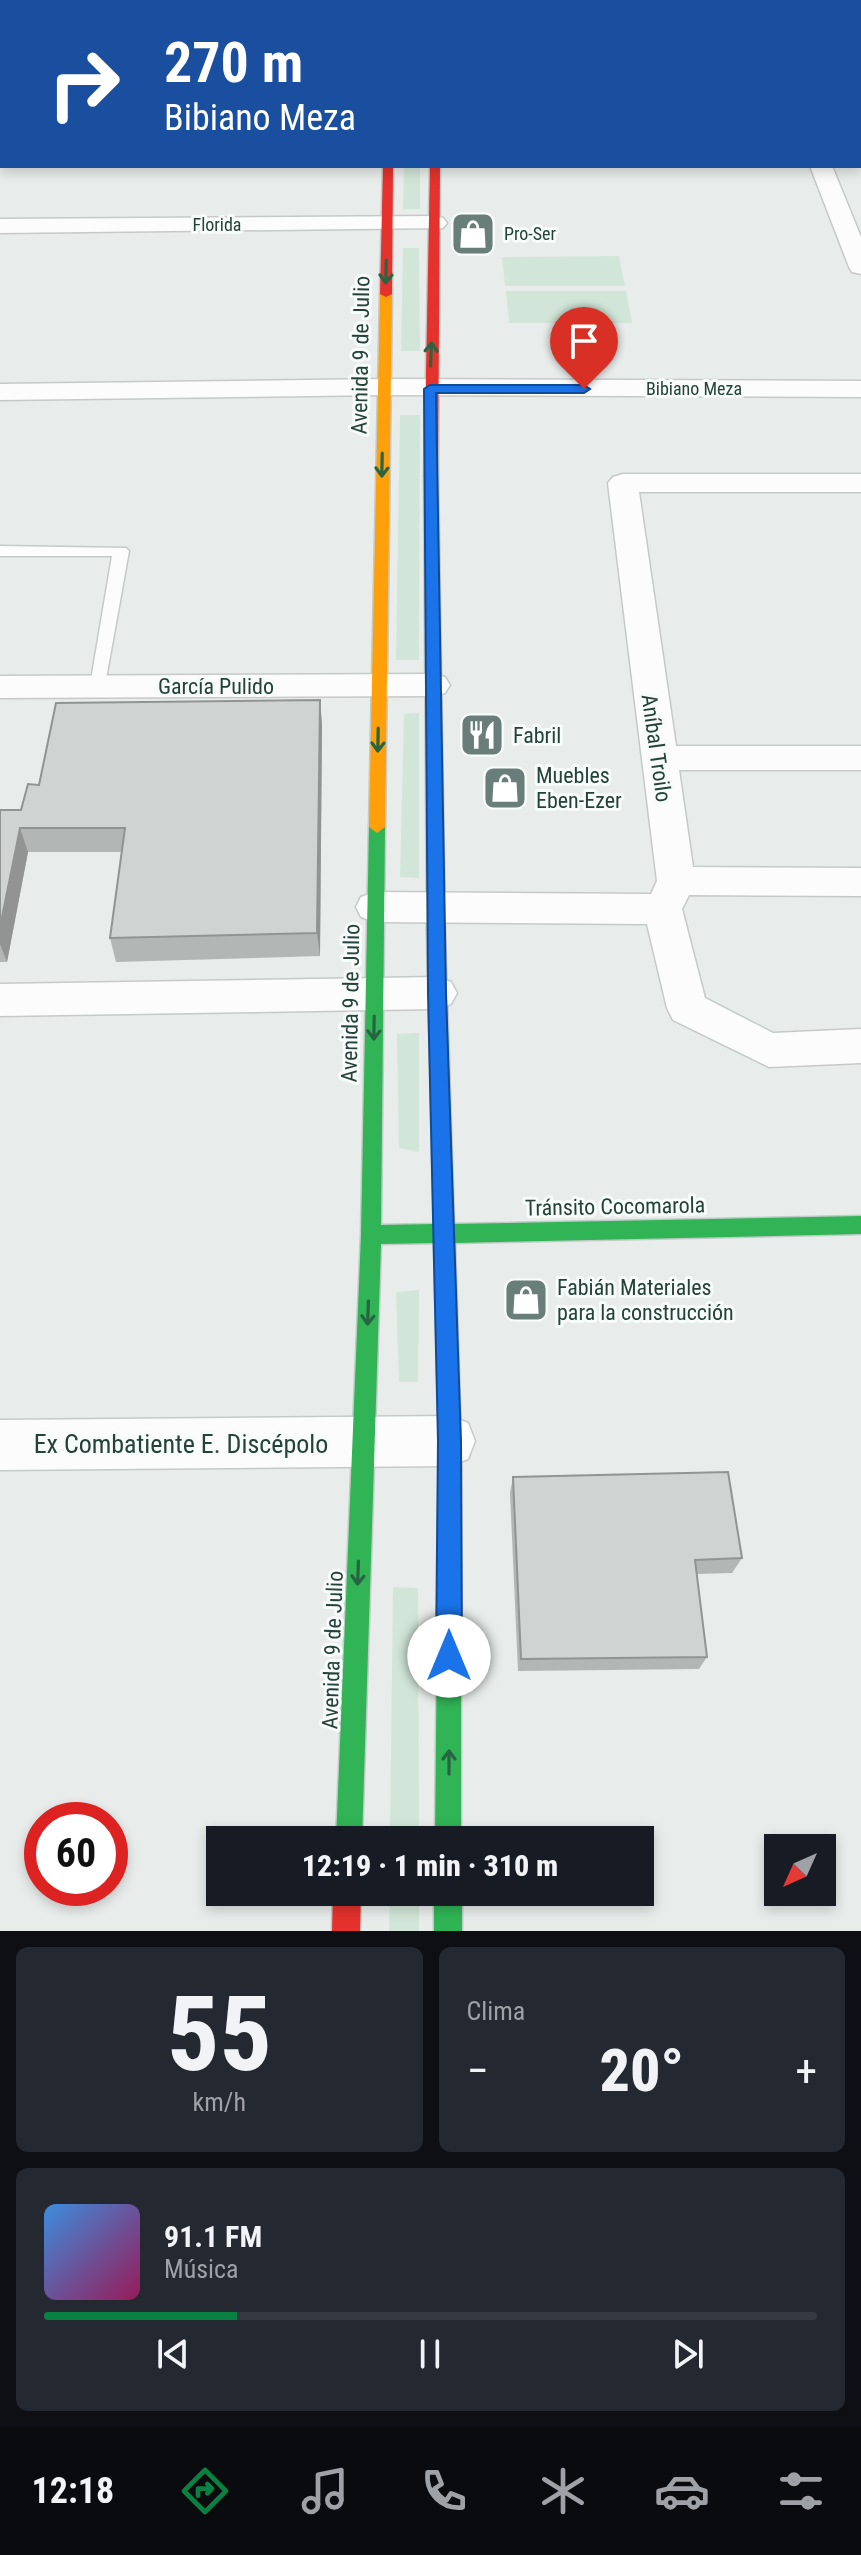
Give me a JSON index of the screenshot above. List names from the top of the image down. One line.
{"streets":{"main road":["Avenida 9 de Julio","Tránsito Cocomarola"],"street":["Florida","Bibiano Meza","García Pulido","Aníbal Troilo","Ex Combatiente E. Discépolo"]},"crossings":[["Florida","Avenida 9 de Julio"],["Avenida 9 de Julio","Bibiano Meza"],["Avenida 9 de Julio","García Pulido"],["Avenida 9 de Julio","Tránsito Cocomarola"],["Avenida 9 de Julio","Ex Combatiente E. Discépolo"]],"places":{"shop":["Pro-Ser","Muebles Eben-Ezer","Fabián Materiales para la construcción"],"restaurant":["Fabril"]},"north":"bottom left","page":{"turn":["270 m","Bibiano Meza"],"limit":"60","trip":"12:19 · 1 min · 310 m","tile":[["55","km/h"],"Clima"],"heat":["−","20°","+"],"song":["91.1 FM","Música"],"tabs":"12:18"}}
